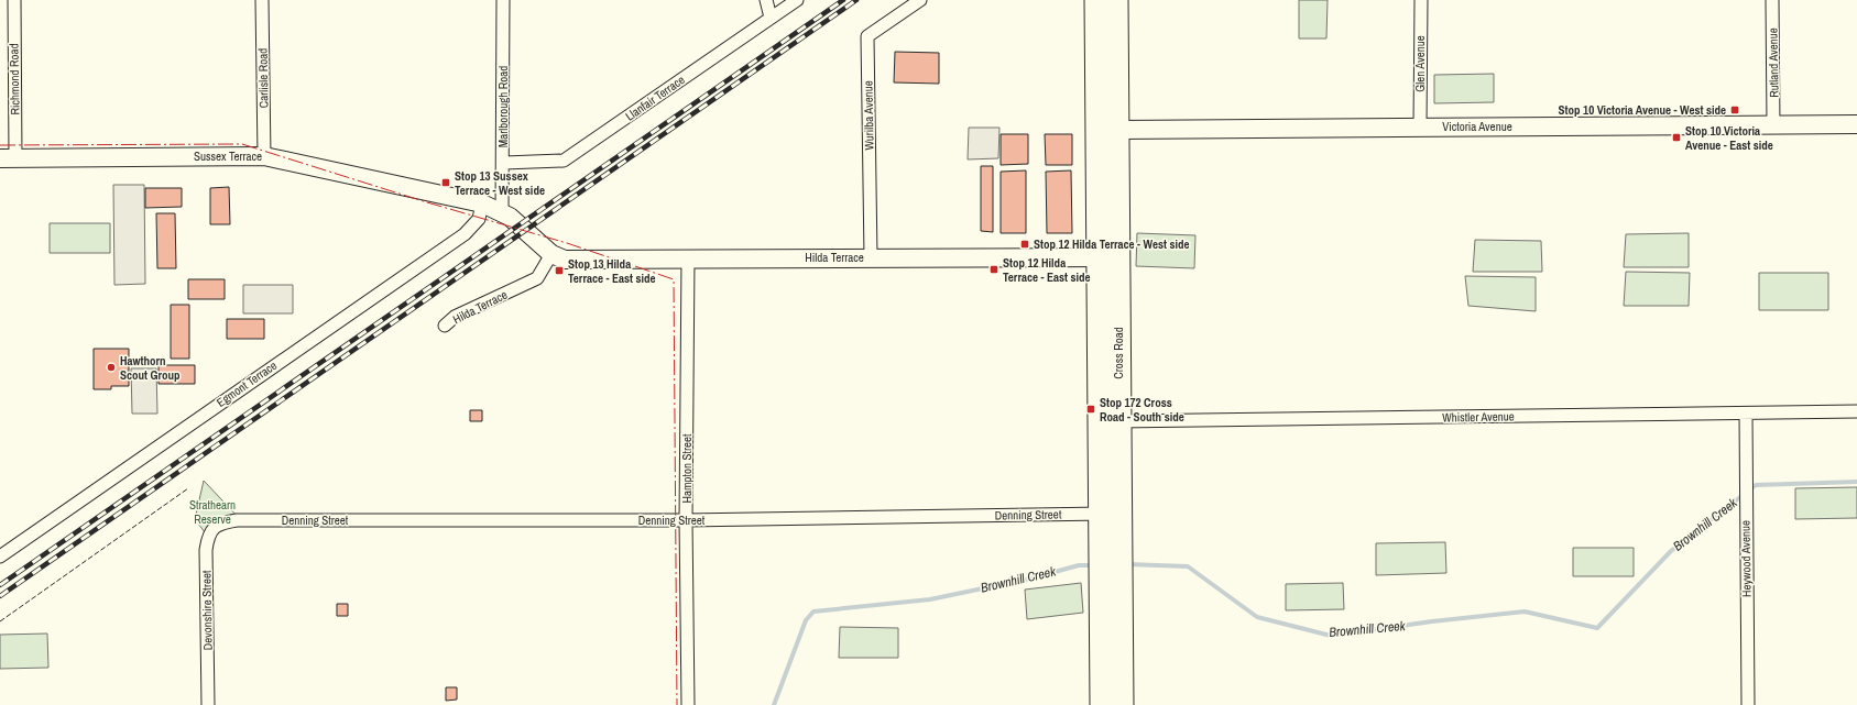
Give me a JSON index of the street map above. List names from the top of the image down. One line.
{"streets":{"highway":["Cross Road"],"street":["Rutland Avenue","Glen Avenue","Carlisle Road","Richmond Road","Llanfair Terrace","Marlborough Road","Wurilba Avenue","Victoria Avenue","Sussex Terrace","Hilda Terrace","Egmont Terrace","Whistler Avenue","Hampton Street","Denning Street","Heywood Avenue","Devonshire Street"]},"crossings":[["Rutland Avenue","Victoria Avenue"],["Glen Avenue","Victoria Avenue"],["Carlisle Road","Sussex Terrace"],["Richmond Road","Sussex Terrace"],["Llanfair Terrace","Marlborough Road"],["Marlborough Road","Sussex Terrace"],["Marlborough Road","Hilda Terrace"],["Wurilba Avenue","Hilda Terrace"],["Victoria Avenue","Cross Road"],["Sussex Terrace","Hilda Terrace"],["Sussex Terrace","Egmont Terrace"],["Hilda Terrace","Cross Road"],["Hilda Terrace","Hampton Street"],["Cross Road","Whistler Avenue"],["Cross Road","Denning Street"],["Whistler Avenue","Heywood Avenue"],["Hampton Street","Denning Street"],["Denning Street","Devonshire Street"]],"water":["Brownhill Creek"],"parks":["Strathearn Reserve"],"places":{"transit":["Stop 10 Victoria Avenue - West side","Stop 10 Victoria Avenue - East side","Stop 13 Sussex Terrace - West side","Stop 12 Hilda Terrace - West side","Stop 12 Hilda Terrace - East side","Stop 13 Hilda Terrace - East side","Stop 172 Cross Road - South side"],"other":["Hawthorn Scout Group"]}}
